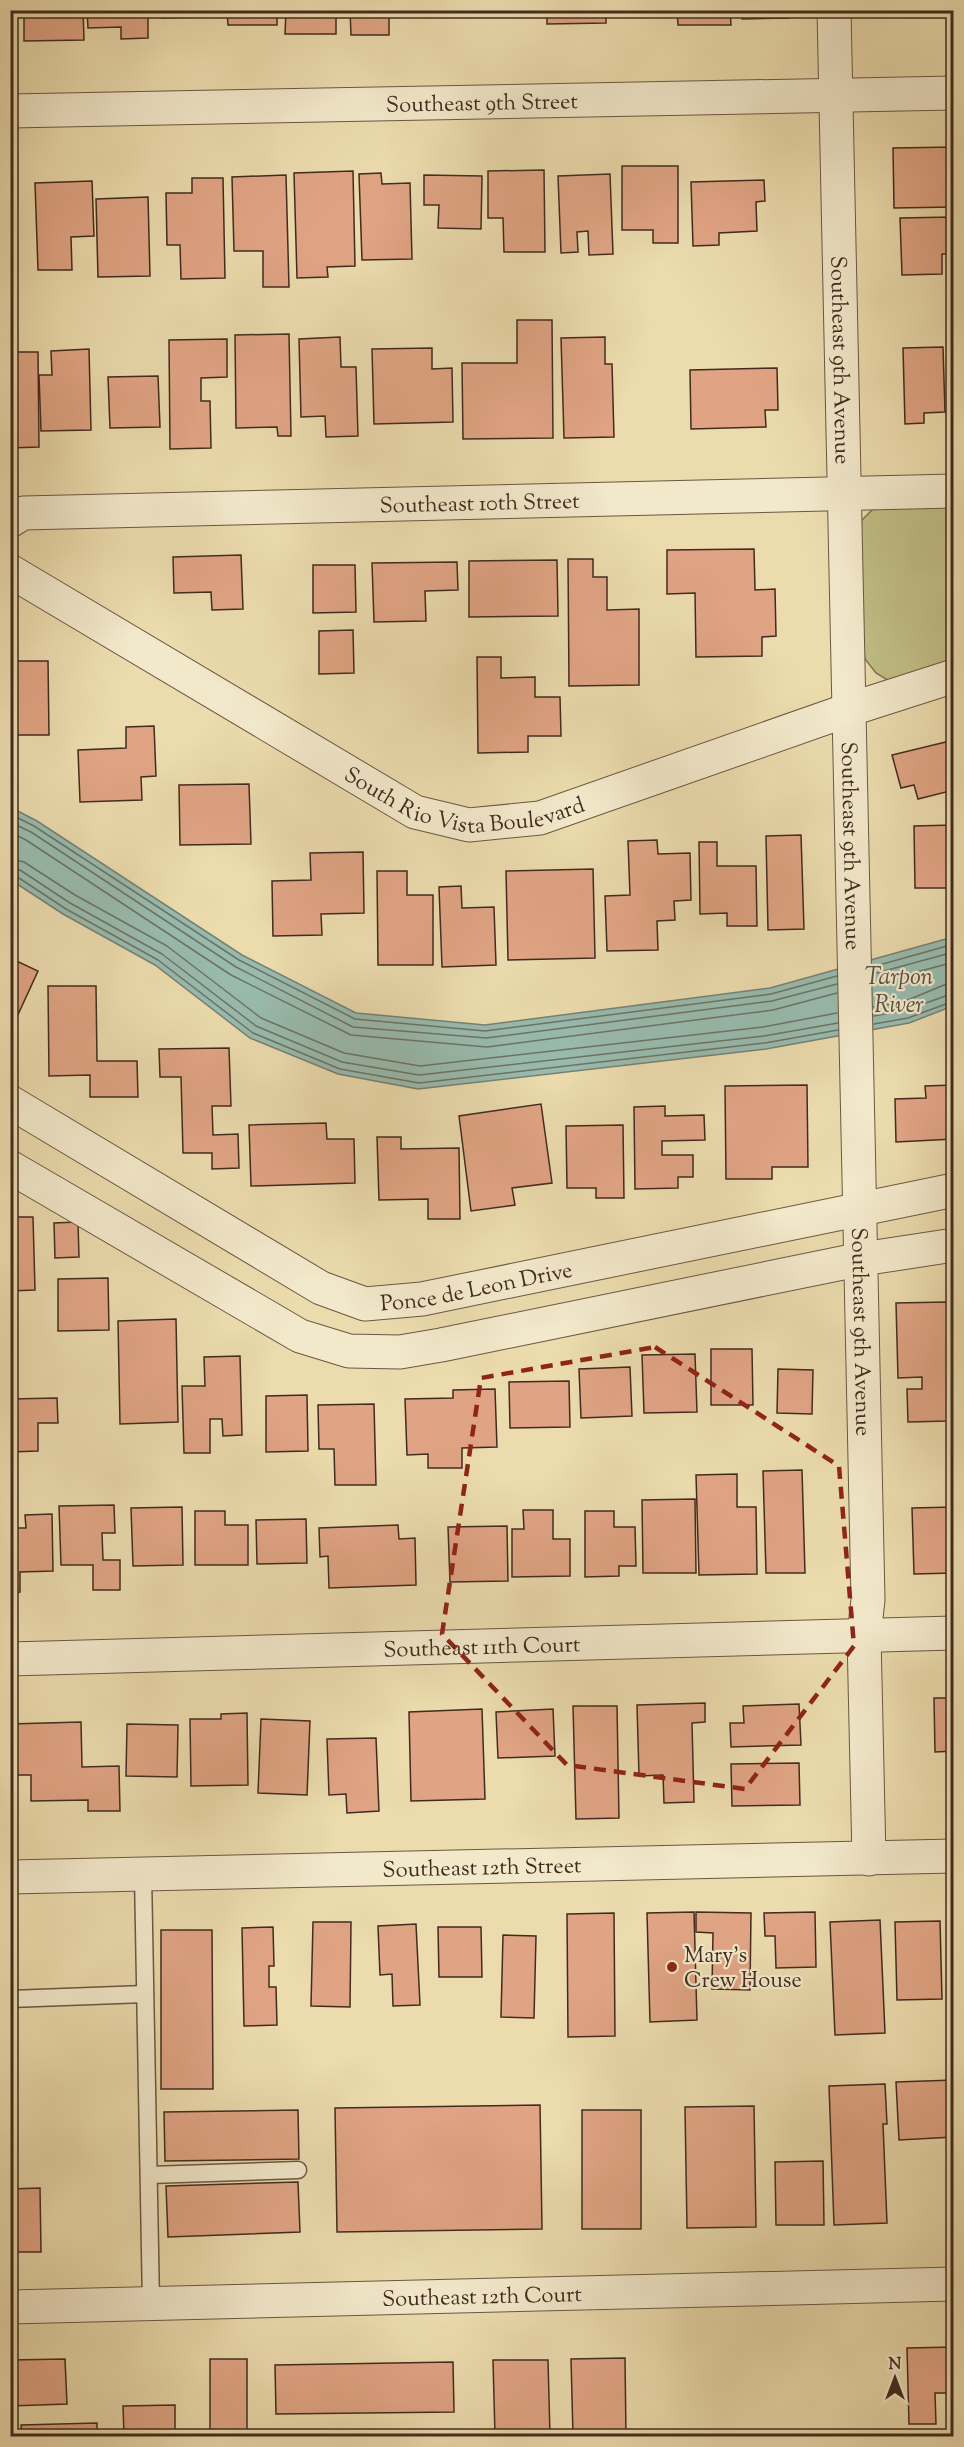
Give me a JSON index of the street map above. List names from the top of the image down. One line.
{"streets":{"street":["Southeast 9th Street","Southeast 9th Avenue","Southeast 10th Street","South Rio Vista Boulevard","Ponce de Leon Drive","Southeast 11th Court","Southeast 12th Street","Southeast 12th Court"]},"crossings":[["Southeast 9th Street","Southeast 9th Avenue"],["Southeast 9th Avenue","Southeast 10th Street"],["Southeast 9th Avenue","South Rio Vista Boulevard"],["Southeast 9th Avenue","Ponce de Leon Drive"],["Southeast 9th Avenue","Southeast 11th Court"],["Southeast 9th Avenue","Southeast 12th Street"]],"water":["Tarpon River"],"places":["Mary's Crew House"],"north":"top"}
